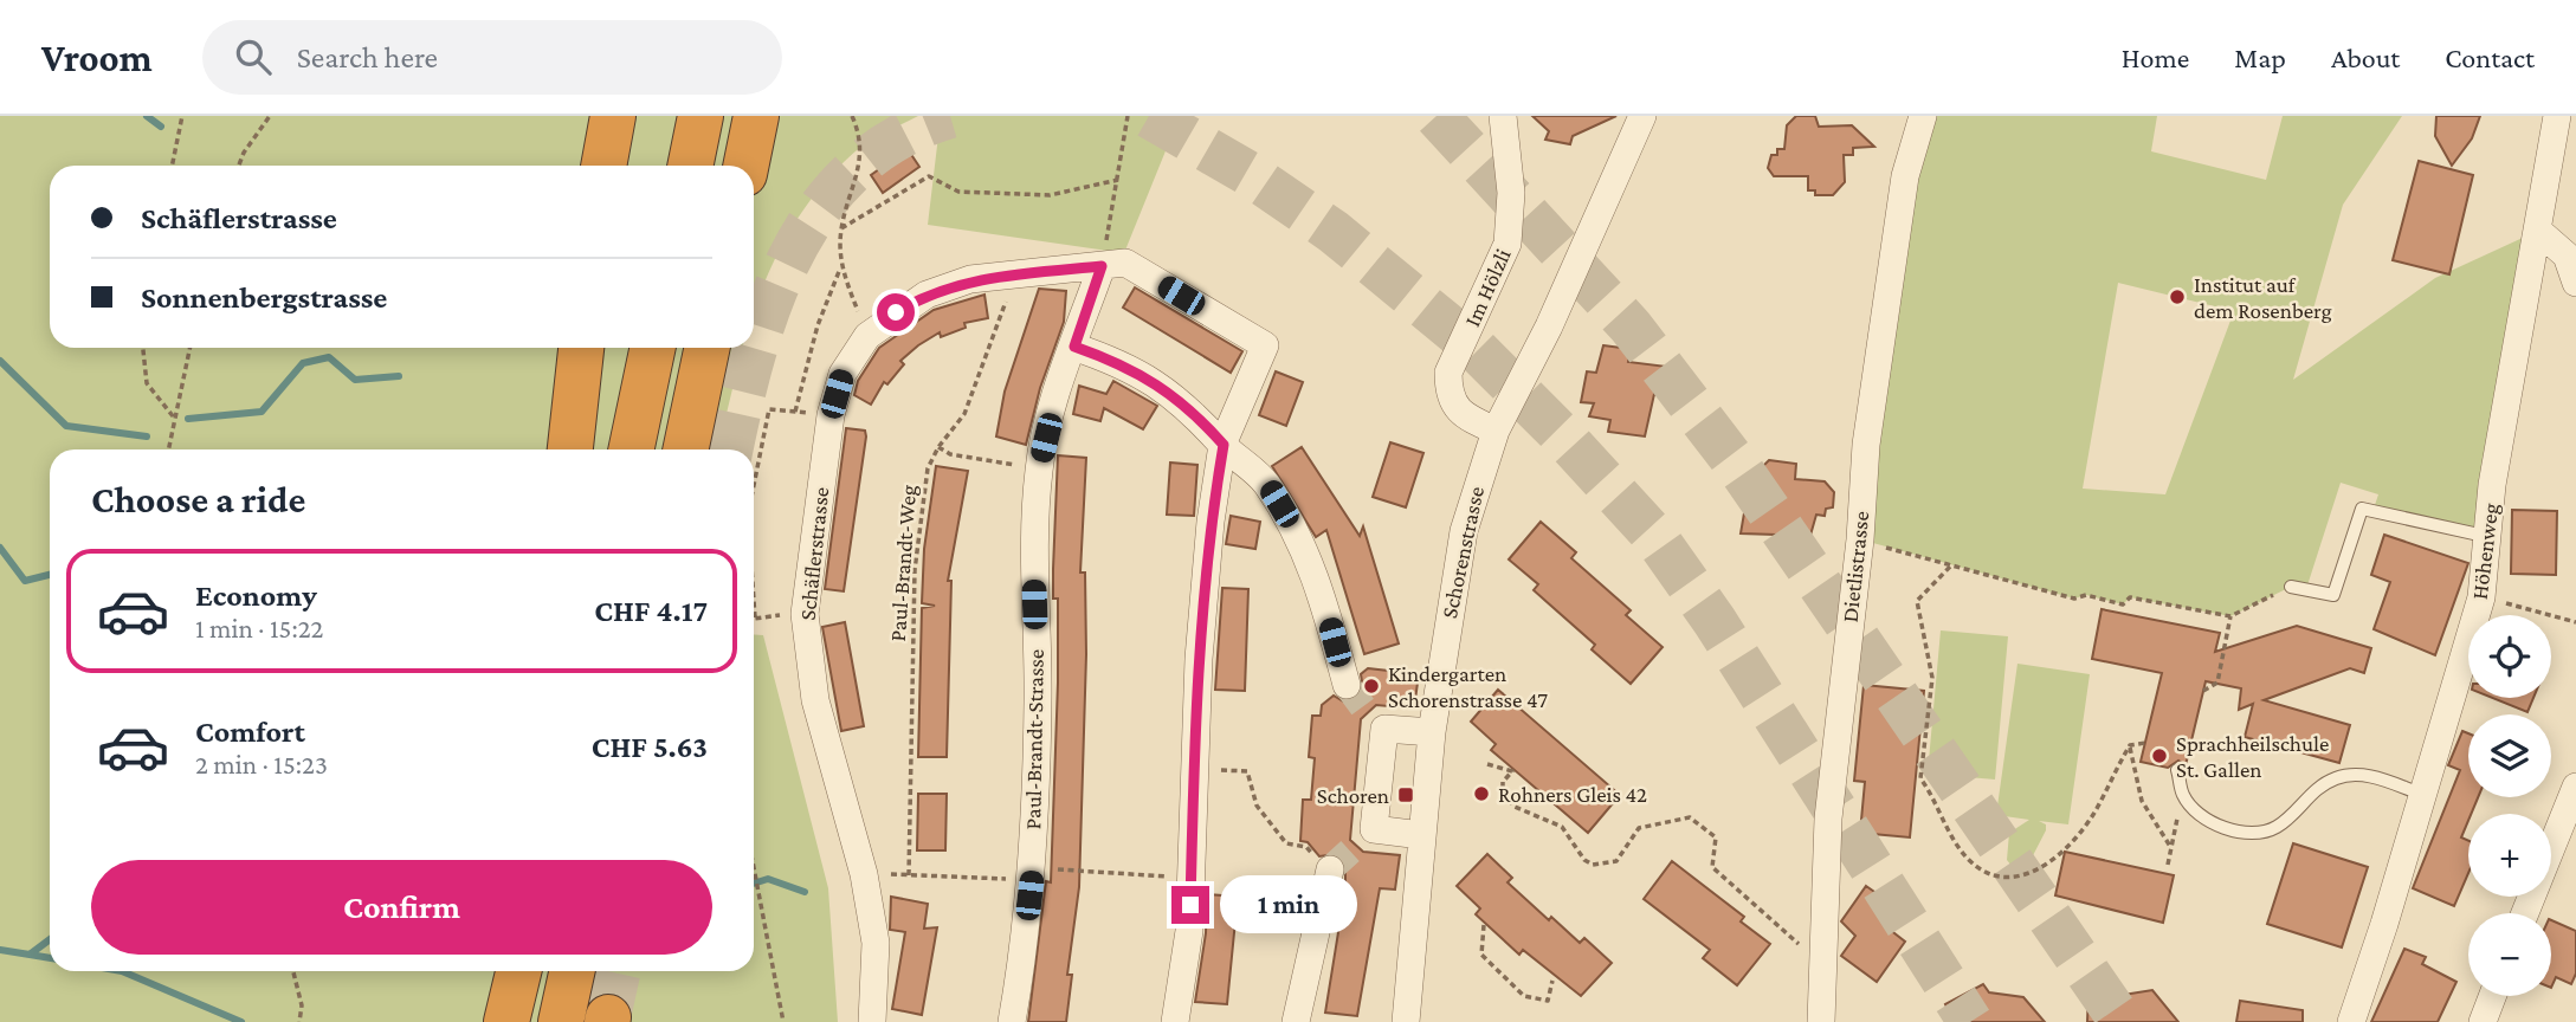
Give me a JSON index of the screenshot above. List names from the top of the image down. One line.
{"streets":{"street":["Im Hölzli","Höhenweg","Schorenstrasse","Schäflerstrasse","Dietlistrasse","Paul-Brandt-Strasse"],"path":["Paul-Brandt-Weg"]},"crossings":[["Im Hölzli","Schorenstrasse"],["Schäflerstrasse","Paul-Brandt-Weg"],["Schäflerstrasse","Paul-Brandt-Strasse"]],"places":{"other":["Institut auf dem Rosenberg","Kindergarten Schorenstrasse 47","Sprachheilschule St. Gallen","Rohners Gleis 42"],"transit":["Schoren"]},"page":{"header":"Vroom","search":"Search here","nav":["Home","Map","About","Contact"],"banner":["Schäflerstrasse","Sonnenbergstrasse"],"heading":"Choose a ride","list":[{"name":"Economy","note":"1 min · 15:22","value":"CHF 4.17"},{"name":"Comfort","note":"2 min · 15:23","value":"CHF 5.63"}],"map_buttons":["+","−"],"buttons":"Confirm","bubble":"1 min"}}
